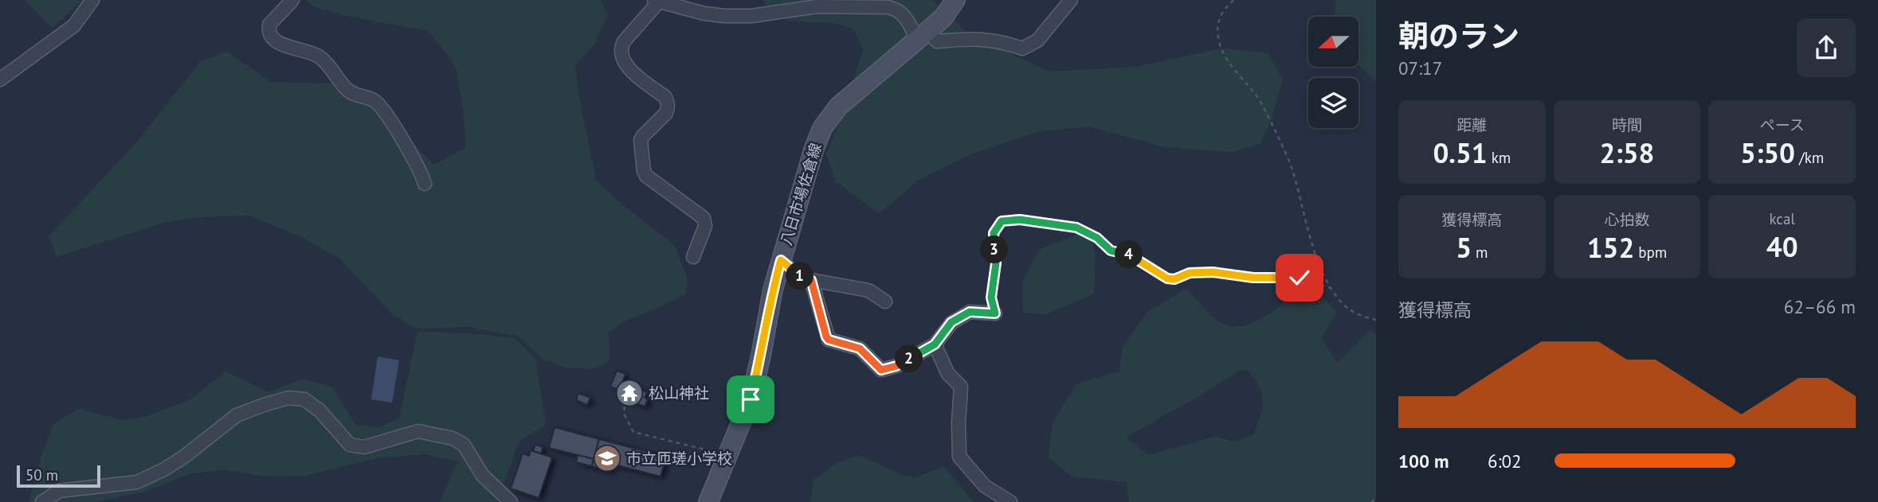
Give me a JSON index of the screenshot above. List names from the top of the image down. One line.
{"streets":{"main road":["八日市場佐倉線"]},"places":{"temple":["松山神社"],"school or university":["市立匝瑳小学校"]},"scale_bar":"50 m","north":"left","page":{"heading":["朝のラン","07:17"],"stats":[["距離","0.51 km"],["時間","2:58"],["ペース","5:50 /km"],["獲得標高","5 m"],["心拍数","152 bpm"],["kcal","40"]],"pins":["3","4","1","2"],"chart":["獲得標高","62–66 m"],"list":[{"name":"100 m","note":"6:02"}],"scale":"50 m"}}
